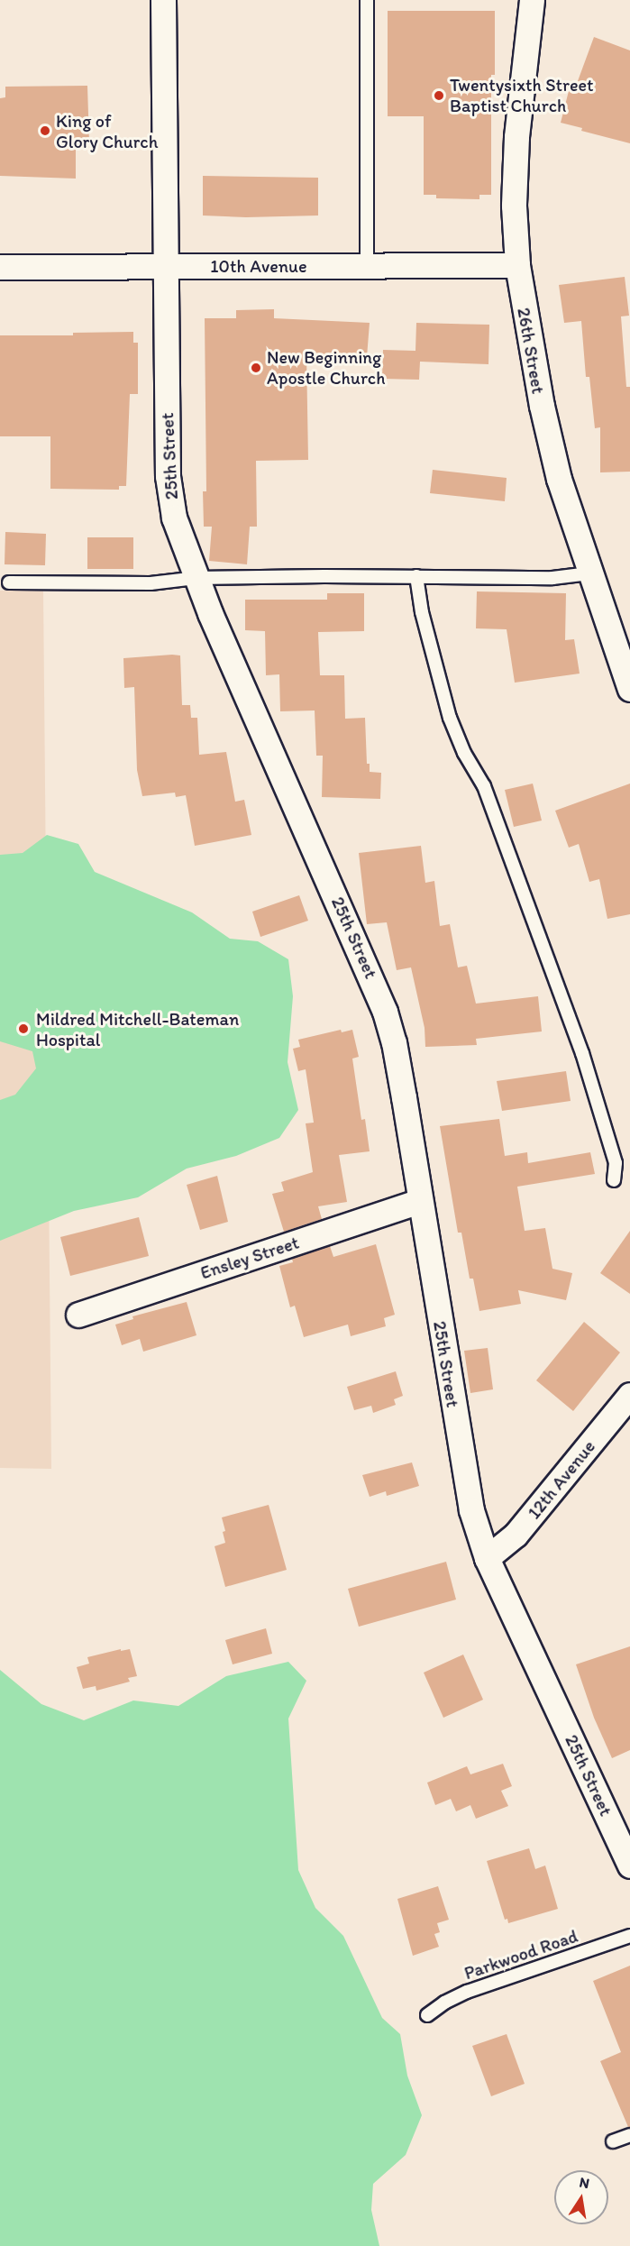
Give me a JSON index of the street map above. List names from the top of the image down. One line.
{"streets":{"street":["10th Avenue","26th Street","25th Street","Ensley Street","12th Avenue"],"lane":["Parkwood Road"]},"crossings":[["10th Avenue","26th Street"],["10th Avenue","25th Street"],["25th Street","Ensley Street"],["25th Street","12th Avenue"]],"places":["Twentysixth Street Baptist Church","King of Glory Church","New Beginning Apostle Church","Mildred Mitchell-Bateman Hospital"],"north":"top"}
